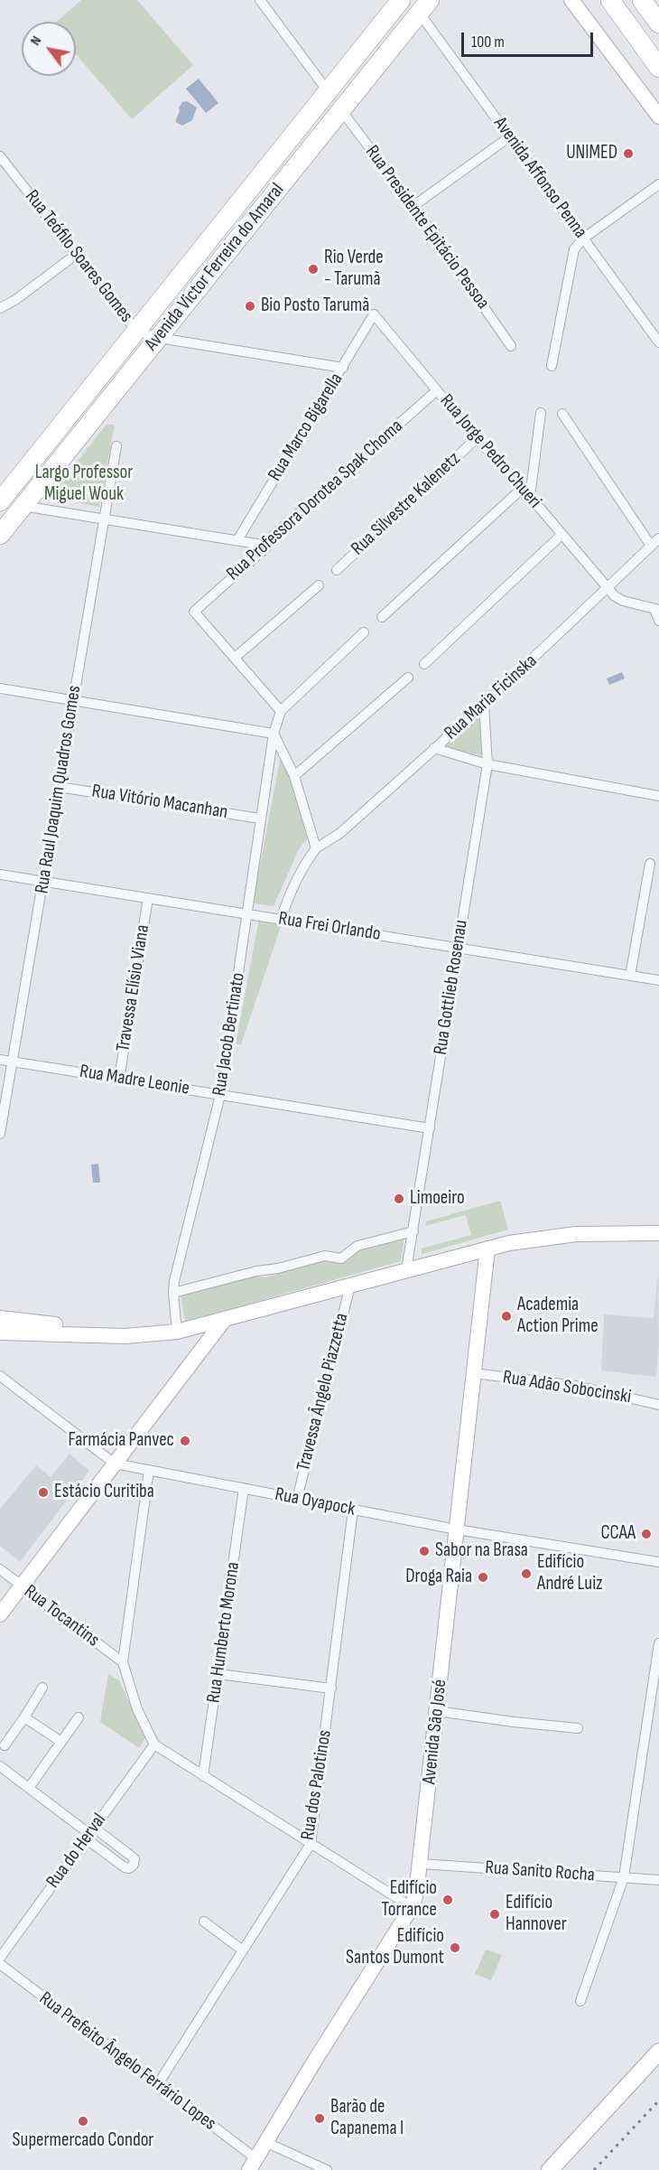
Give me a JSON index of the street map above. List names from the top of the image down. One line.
{"streets":{"highway":["Avenida Victor Ferreira do Amaral"],"street":["Avenida Affonso Penna","Rua Presidente Epitácio Pessoa","Rua Teófilo Soares Gomes","Rua Marco Bigarella","Rua Jorge Pedro Chueri","Rua Professora Dorotea Spak Choma","Rua Silvestre Kalenetz","Rua Maria Ficinska","Rua Raul Joaquim Quadros Gomes","Rua Vitório Macanhan","Rua Frei Orlando","Rua Gottlieb Rosenau","Travessa Elísio Viana","Rua Jacob Bertinato","Rua Madre Leonie","Rua Adão Sobocinski","Travessa Ângelo Piazzetta","Rua Oyapock","Rua Tocantins","Rua Humberto Morona","Avenida São José","Rua dos Palotinos","Rua do Herval","Rua Sanito Rocha","Rua Prefeito Ângelo Ferrário Lopes"]},"crossings":[["Avenida Affonso Penna","Avenida Victor Ferreira do Amaral"],["Rua Presidente Epitácio Pessoa","Avenida Victor Ferreira do Amaral"],["Rua Teófilo Soares Gomes","Avenida Victor Ferreira do Amaral"],["Rua Marco Bigarella","Rua Jorge Pedro Chueri"],["Rua Jorge Pedro Chueri","Rua Professora Dorotea Spak Choma"],["Rua Jorge Pedro Chueri","Rua Silvestre Kalenetz"],["Rua Jorge Pedro Chueri","Rua Maria Ficinska"],["Rua Maria Ficinska","Rua Gottlieb Rosenau"],["Rua Raul Joaquim Quadros Gomes","Rua Vitório Macanhan"],["Rua Raul Joaquim Quadros Gomes","Rua Frei Orlando"],["Rua Raul Joaquim Quadros Gomes","Rua Madre Leonie"],["Rua Vitório Macanhan","Rua Jacob Bertinato"],["Rua Frei Orlando","Rua Gottlieb Rosenau"],["Rua Frei Orlando","Travessa Elísio Viana"],["Rua Frei Orlando","Rua Jacob Bertinato"],["Rua Gottlieb Rosenau","Rua Madre Leonie"],["Travessa Elísio Viana","Rua Madre Leonie"],["Rua Jacob Bertinato","Rua Madre Leonie"],["Rua Adão Sobocinski","Avenida São José"],["Travessa Ângelo Piazzetta","Rua Oyapock"],["Rua Oyapock","Rua Humberto Morona"],["Rua Oyapock","Avenida São José"],["Rua Oyapock","Rua dos Palotinos"],["Avenida São José","Rua Sanito Rocha"],["Avenida São José","Rua Prefeito Ângelo Ferrário Lopes"],["Rua dos Palotinos","Rua Prefeito Ângelo Ferrário Lopes"]],"parks":["Largo Professor Miguel Wouk"],"places":["UNIMED","Rio Verde - Tarumã","Bio Posto Tarumã","Limoeiro","Academia Action Prime","Farmácia Panvec","Estácio Curitiba","CCAA","Sabor na Brasa","Edifício André Luiz","Droga Raia","Edifício Torrance","Edifício Hannover","Edifício Santos Dumont","Barão de Capanema I","Supermercado Condor"],"scale_bar":"100 m","north":"top left"}
